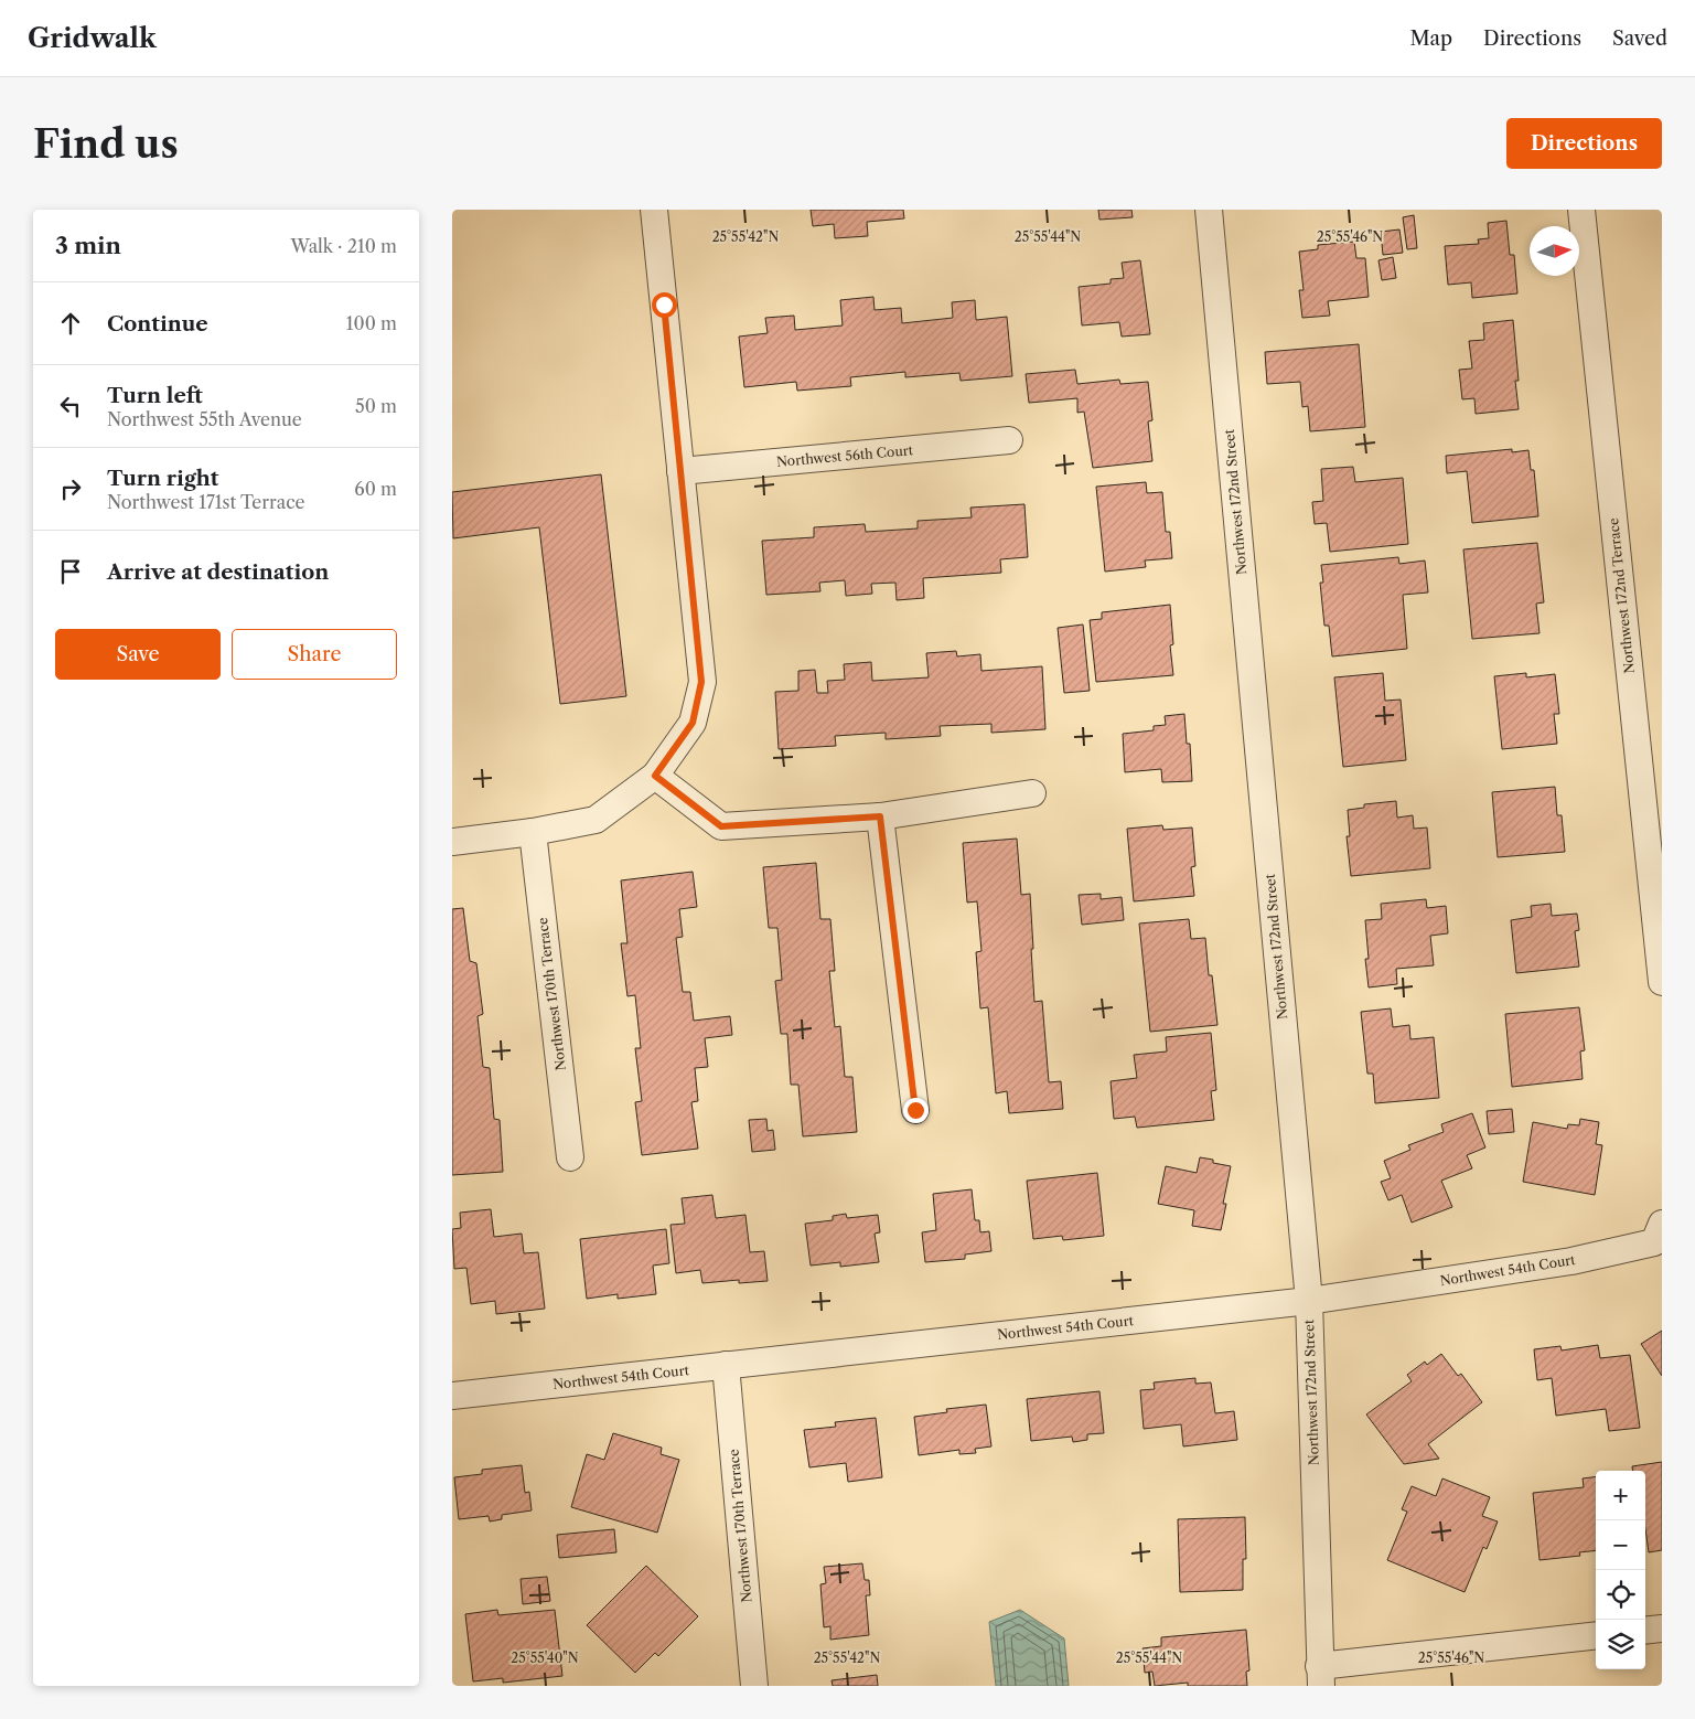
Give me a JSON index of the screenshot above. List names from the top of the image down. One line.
{"streets":{"street":["Northwest 56th Court","Northwest 172nd Street","Northwest 172nd Terrace","Northwest 170th Terrace","Northwest 54th Court"]},"crossings":[["Northwest 172nd Street","Northwest 54th Court"],["Northwest 170th Terrace","Northwest 54th Court"]],"north":"right","page":{"header":"Gridwalk","nav":["Map","Directions","Saved"],"buttons":["Directions",["Save","Share"]],"title":"Find us","heading":["3 min","Walk · 210 m"],"list":[["Continue","100 m"],["Turn left","Northwest 55th Avenue","50 m"],["Turn right","Northwest 171st Terrace","60 m"],"Arrive at destination"],"map_buttons":["+","−"]},"coordinates":["25°55'42\"N","25°55'44\"N","25°55'46\"N","25°55'40\"N"]}
